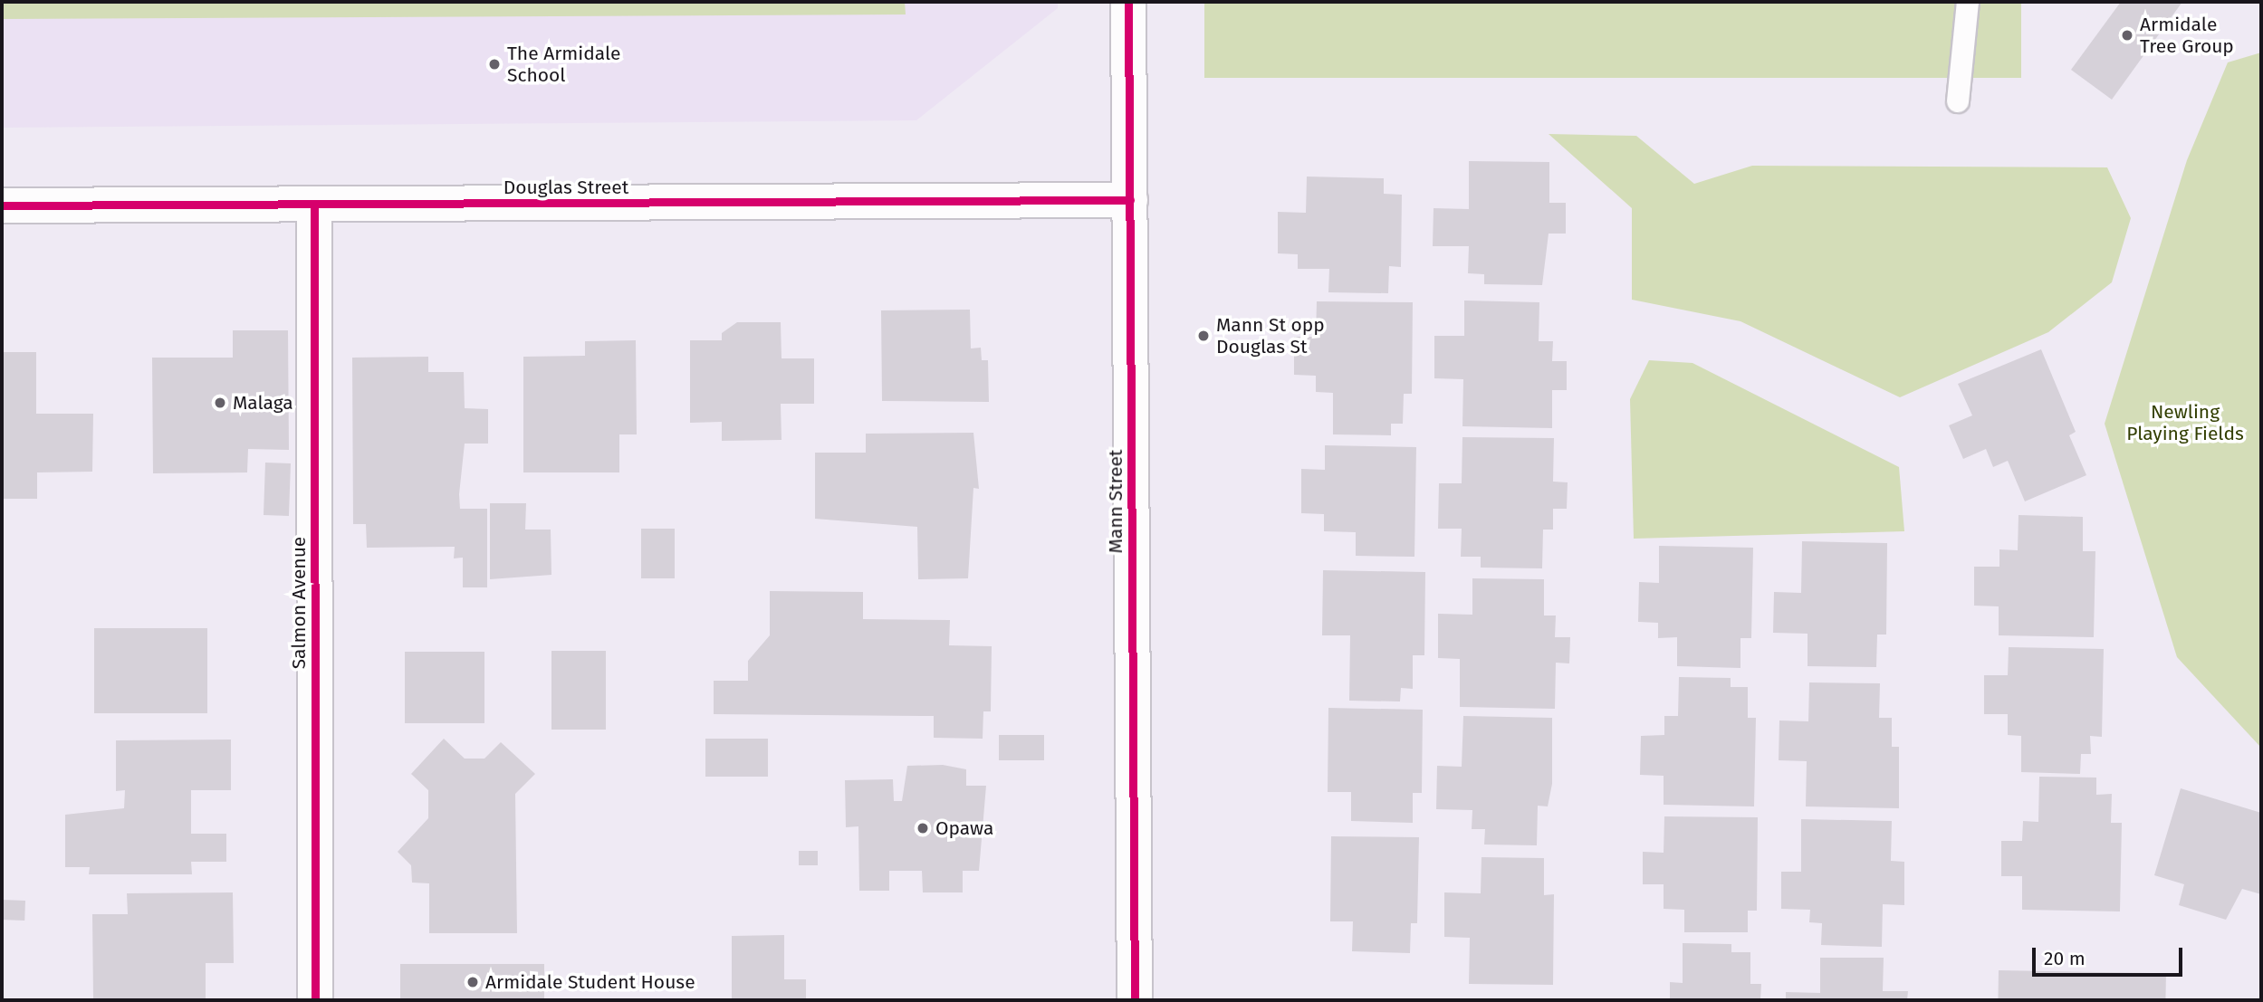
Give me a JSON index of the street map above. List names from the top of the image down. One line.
{"streets":{"street":["Douglas Street","Mann Street","Salmon Avenue"]},"crossings":[["Douglas Street","Mann Street"],["Douglas Street","Salmon Avenue"]],"parks":["Newling Playing Fields"],"places":["Armidale Tree Group","The Armidale School","Mann St opp Douglas St","Malaga","Opawa","Armidale Student House"],"scale_bar":"20 m"}
